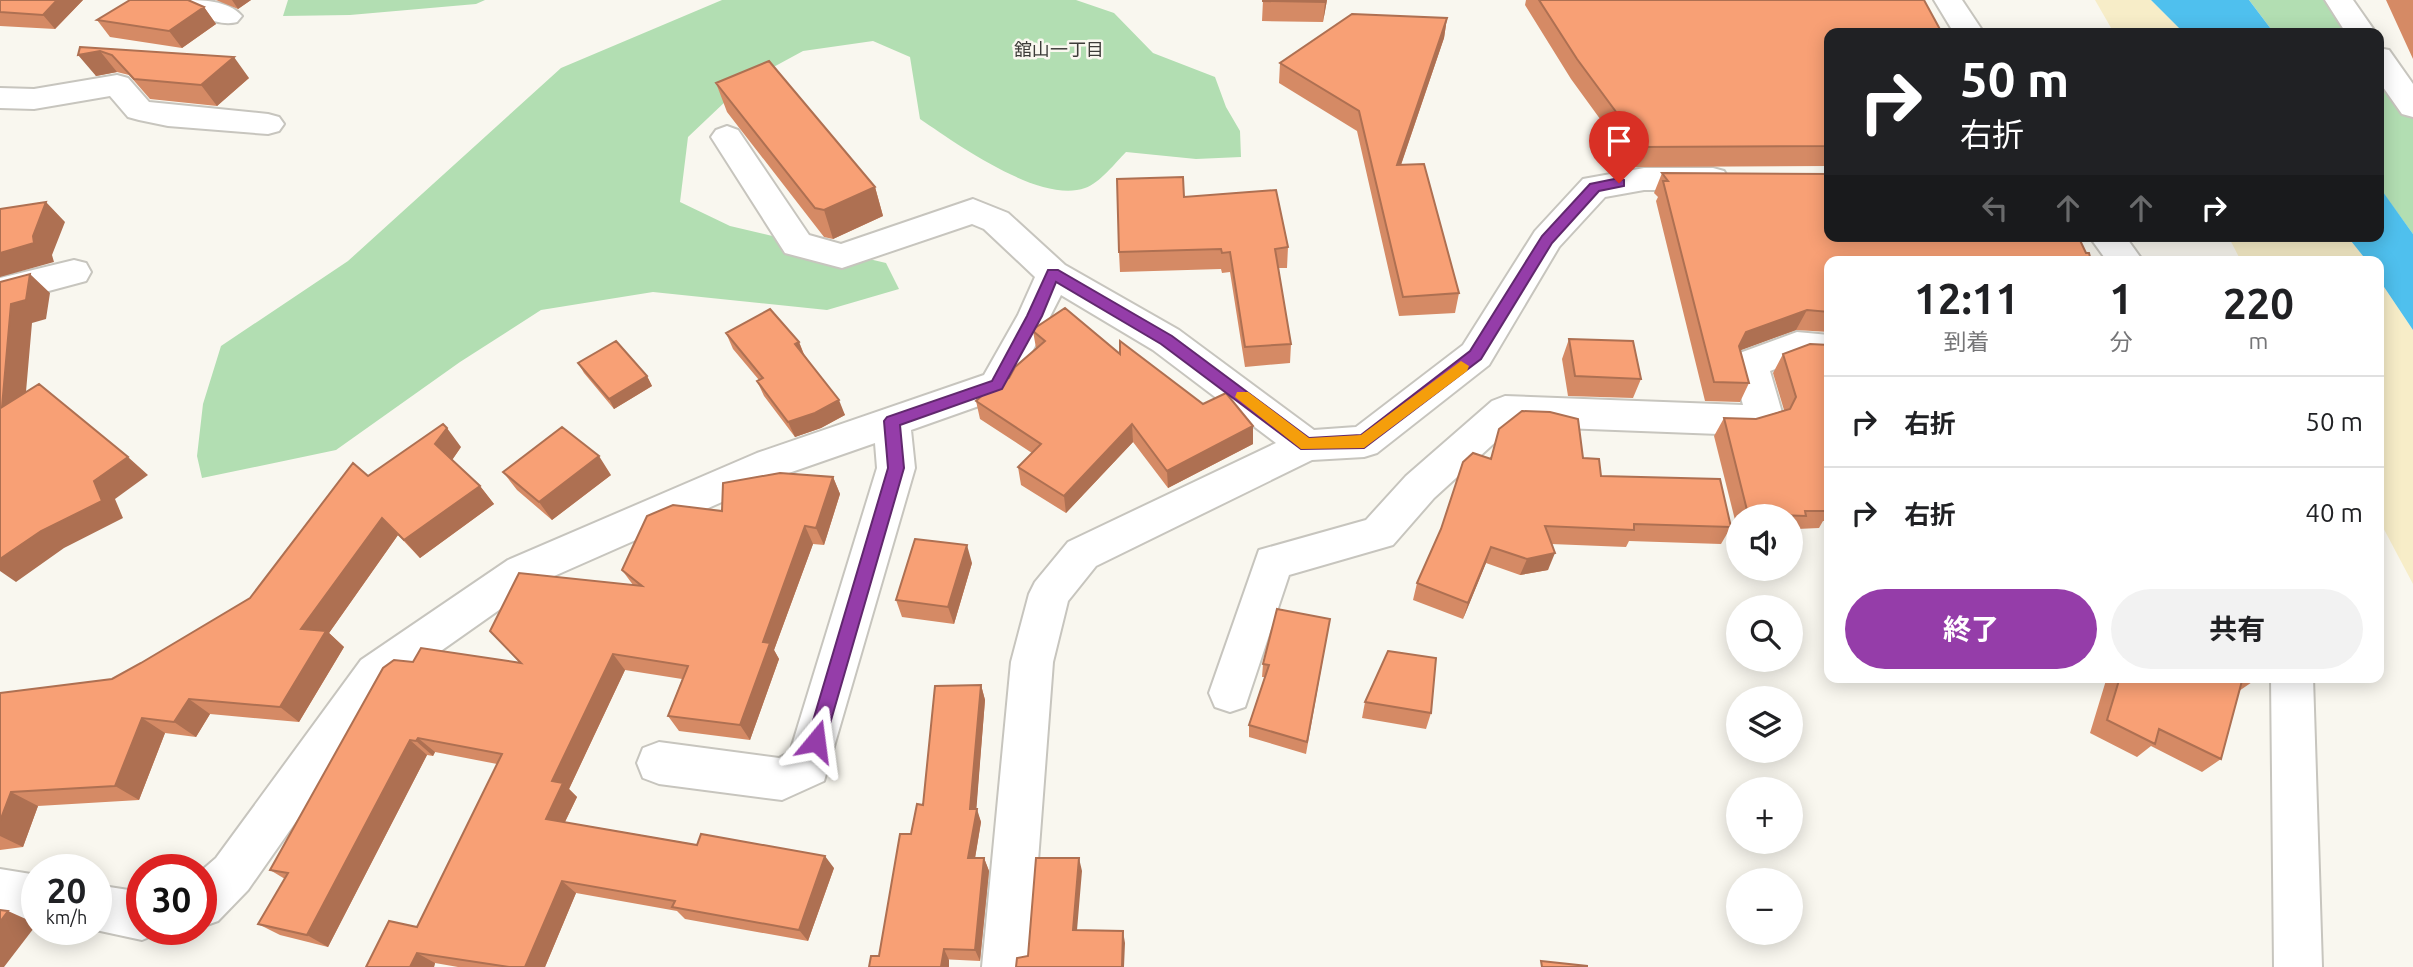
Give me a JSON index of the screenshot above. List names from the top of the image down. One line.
{"districts":["舘山一丁目"],"page":{"turn":["50 m","右折"],"eta":["12:11","到着","1","分","220","m"],"list":[{"name":"右折","value":"50 m"},{"name":"右折","value":"40 m"}],"map_buttons":["+","−"],"buttons":["終了","共有"],"speed":"20 km/h","limit":"30"}}
